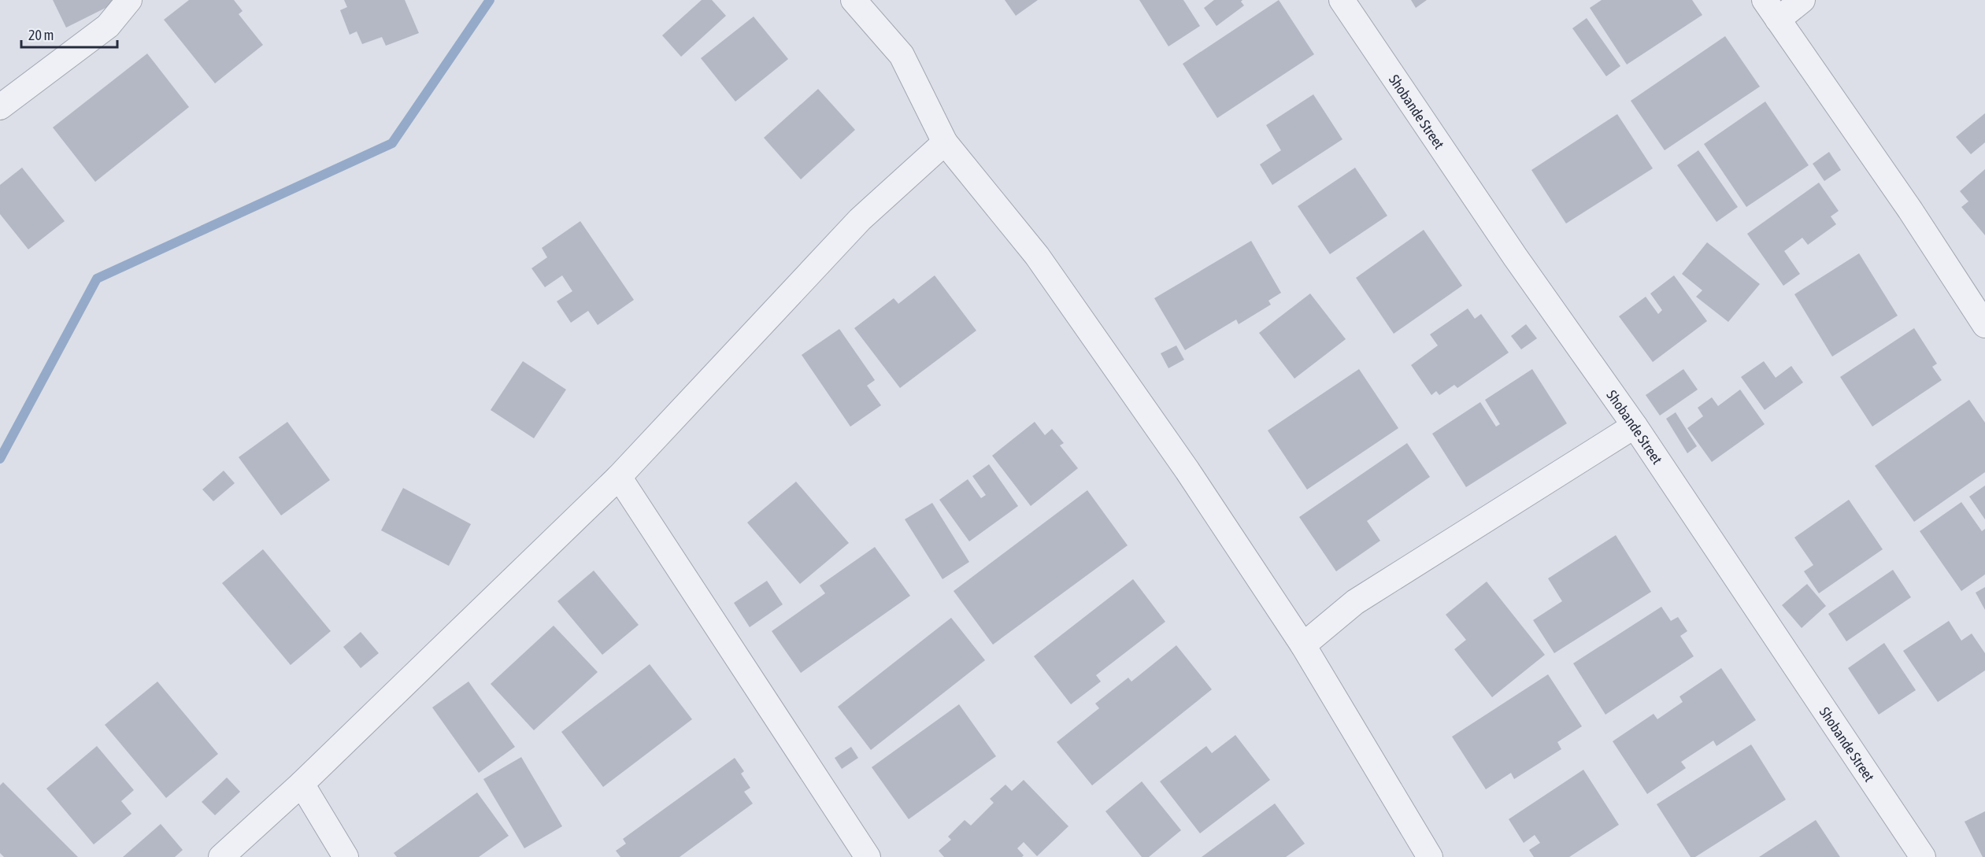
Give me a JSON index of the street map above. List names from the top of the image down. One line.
{"streets":{"street":["Shobande Street"]},"scale_bar":"20 m"}
